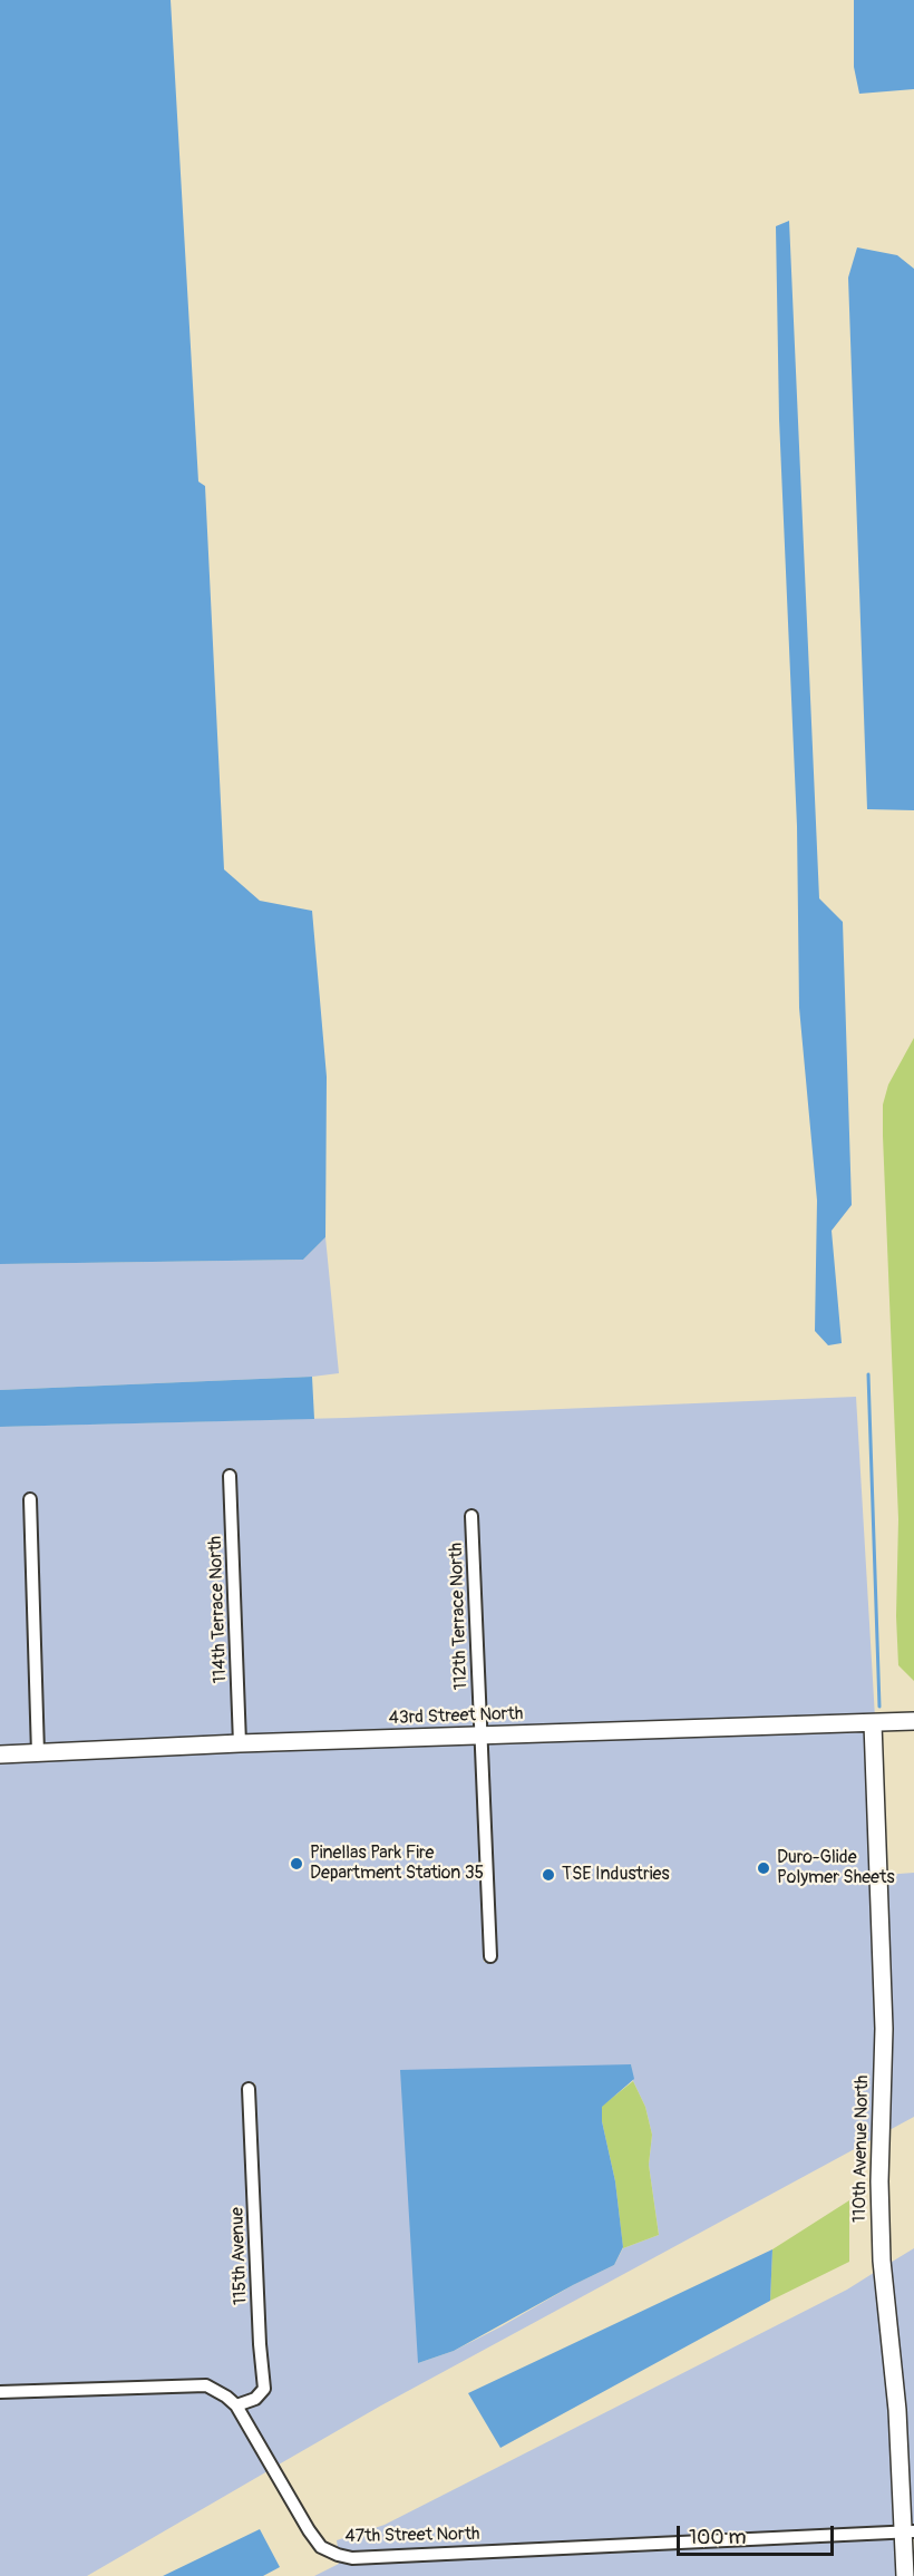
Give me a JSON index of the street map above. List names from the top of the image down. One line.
{"streets":{"street":["114th Terrace North","112th Terrace North","43rd Street North","110th Avenue North","115th Avenue","47th Street North"]},"crossings":[["114th Terrace North","43rd Street North"],["112th Terrace North","43rd Street North"],["43rd Street North","110th Avenue North"],["110th Avenue North","47th Street North"],["115th Avenue","47th Street North"]],"places":["Pinellas Park Fire Department Station 35","Duro-Glide Polymer Sheets","TSE Industries"],"scale_bar":"100 m"}
